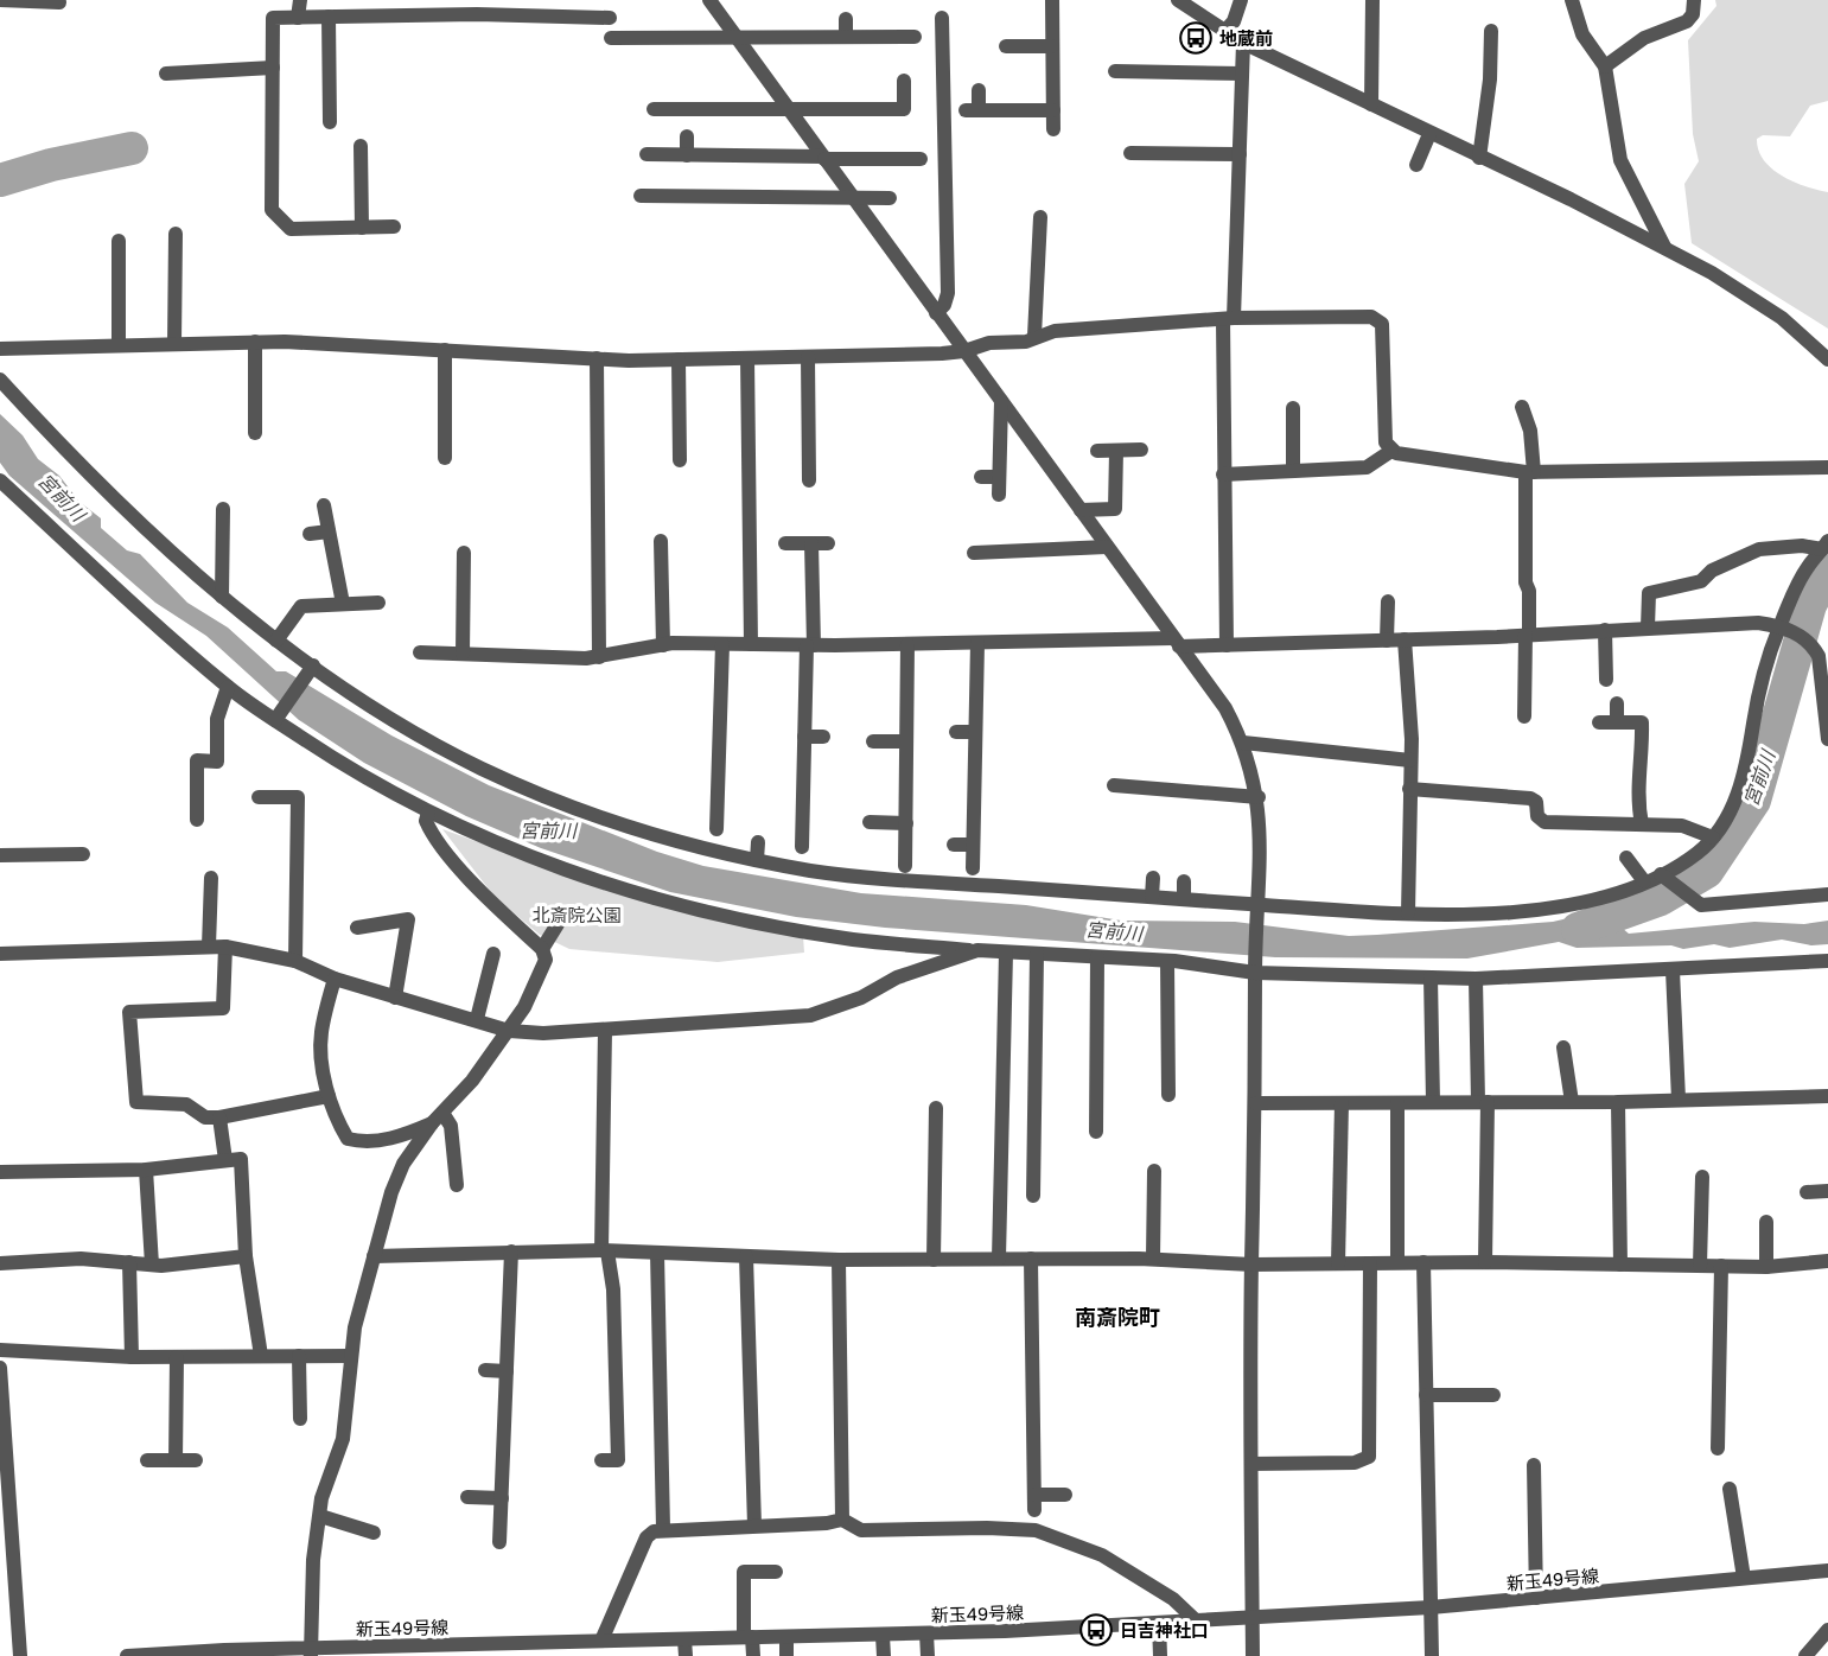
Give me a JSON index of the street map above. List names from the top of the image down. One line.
{"streets":{"street":["新玉49号線"]},"districts":["南斎院町"],"water":["宮前川"],"parks":["北斎院公園"],"places":{"bus stop":["地蔵前","日吉神社口"]}}
